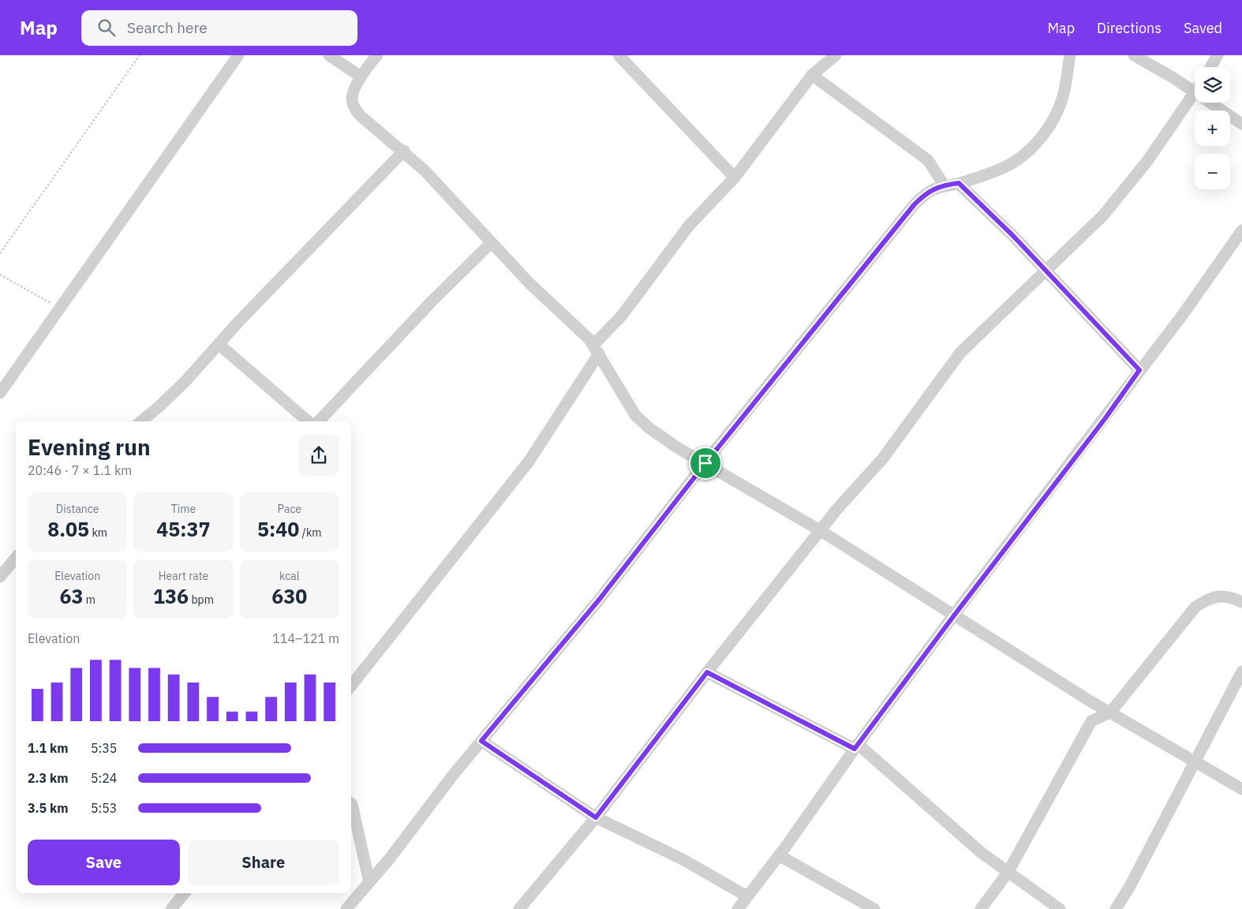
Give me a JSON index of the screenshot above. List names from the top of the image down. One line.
{"page":{"header":"Map","search":"Search here","nav":["Map","Directions","Saved"],"map_buttons":["+","−"],"heading":["Evening run","20:46 · 7 × 1.1 km"],"stats":[["Distance","8.05 km"],["Time","45:37"],["Pace","5:40 /km"],["Elevation","63 m"],["Heart rate","136 bpm"],["kcal","630"]],"chart":["Elevation","114–121 m"],"list":[{"name":"1.1 km","note":"5:35"},{"name":"2.3 km","note":"5:24"},{"name":"3.5 km","note":"5:53"}],"buttons":["Save","Share"]}}
